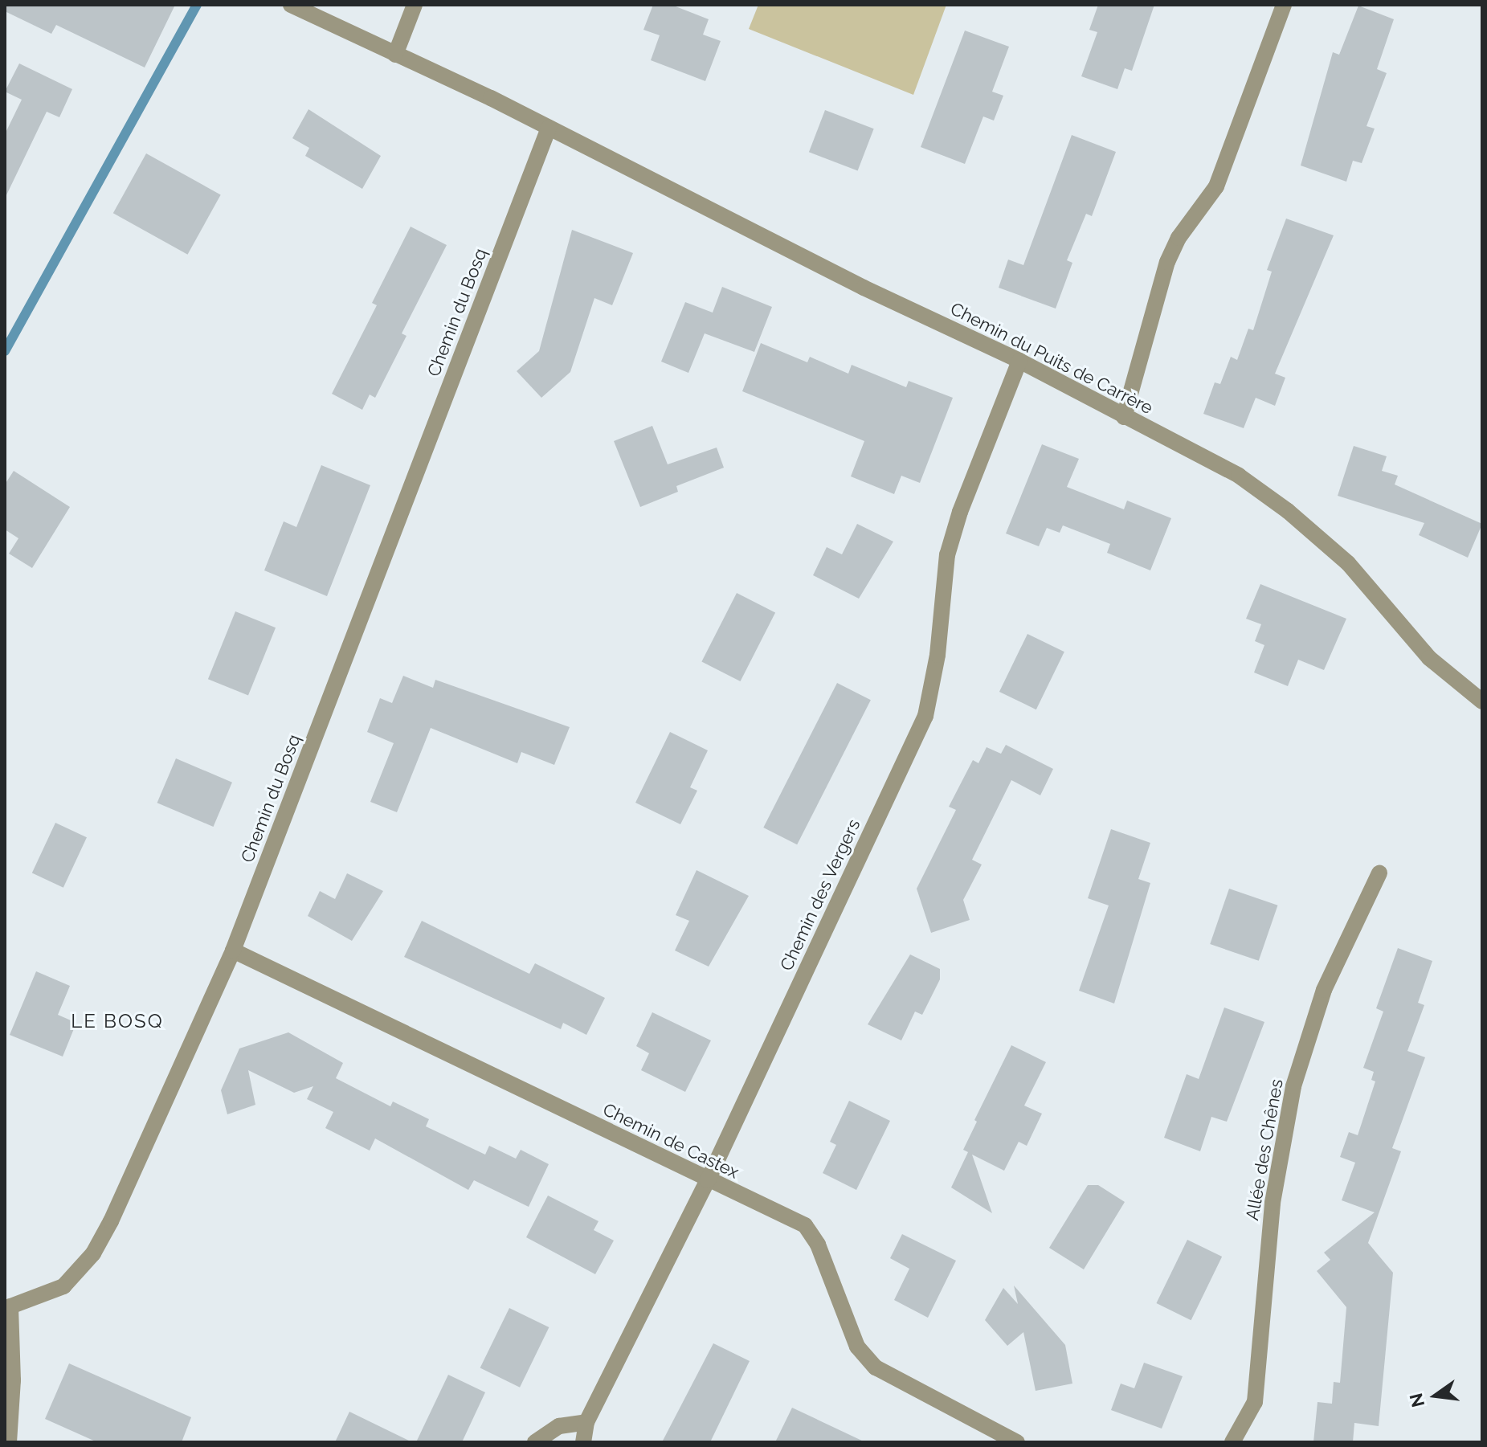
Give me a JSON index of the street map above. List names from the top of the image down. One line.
{"streets":{"street":["Chemin du Bosq","Chemin du Puits de Carrère","Chemin des Vergers","Chemin de Castex","Allée des Chênes"]},"crossings":[["Chemin du Bosq","Chemin du Puits de Carrère"],["Chemin du Bosq","Chemin de Castex"],["Chemin du Puits de Carrère","Chemin des Vergers"],["Chemin des Vergers","Chemin de Castex"]],"districts":["LE BOSQ"],"north":"left"}
